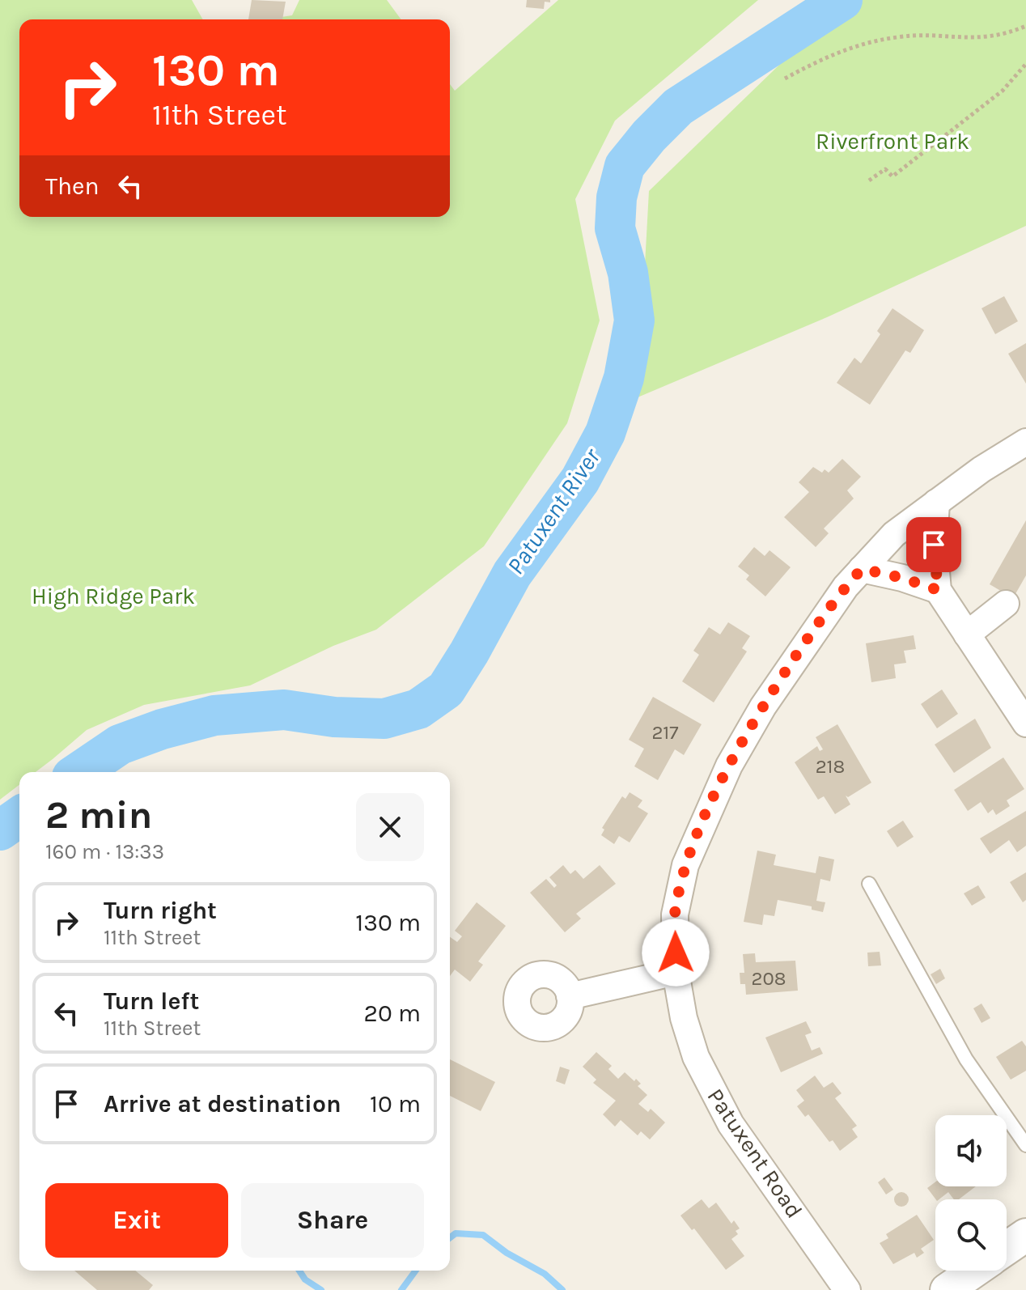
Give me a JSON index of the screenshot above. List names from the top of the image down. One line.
{"streets":{"street":["Patuxent Road"]},"water":["Patuxent River"],"parks":["Riverfront Park","High Ridge Park"],"house_numbers":["217","218","208"],"page":{"turn":["130 m","11th Street"],"then":"Then","heading":["2 min","160 m · 13:33"],"list":[{"name":"Turn right","note":"11th Street","value":"130 m"},{"name":"Turn left","note":"11th Street","value":"20 m"},{"name":"Arrive at destination","value":"10 m"}],"buttons":["Exit","Share"]}}
